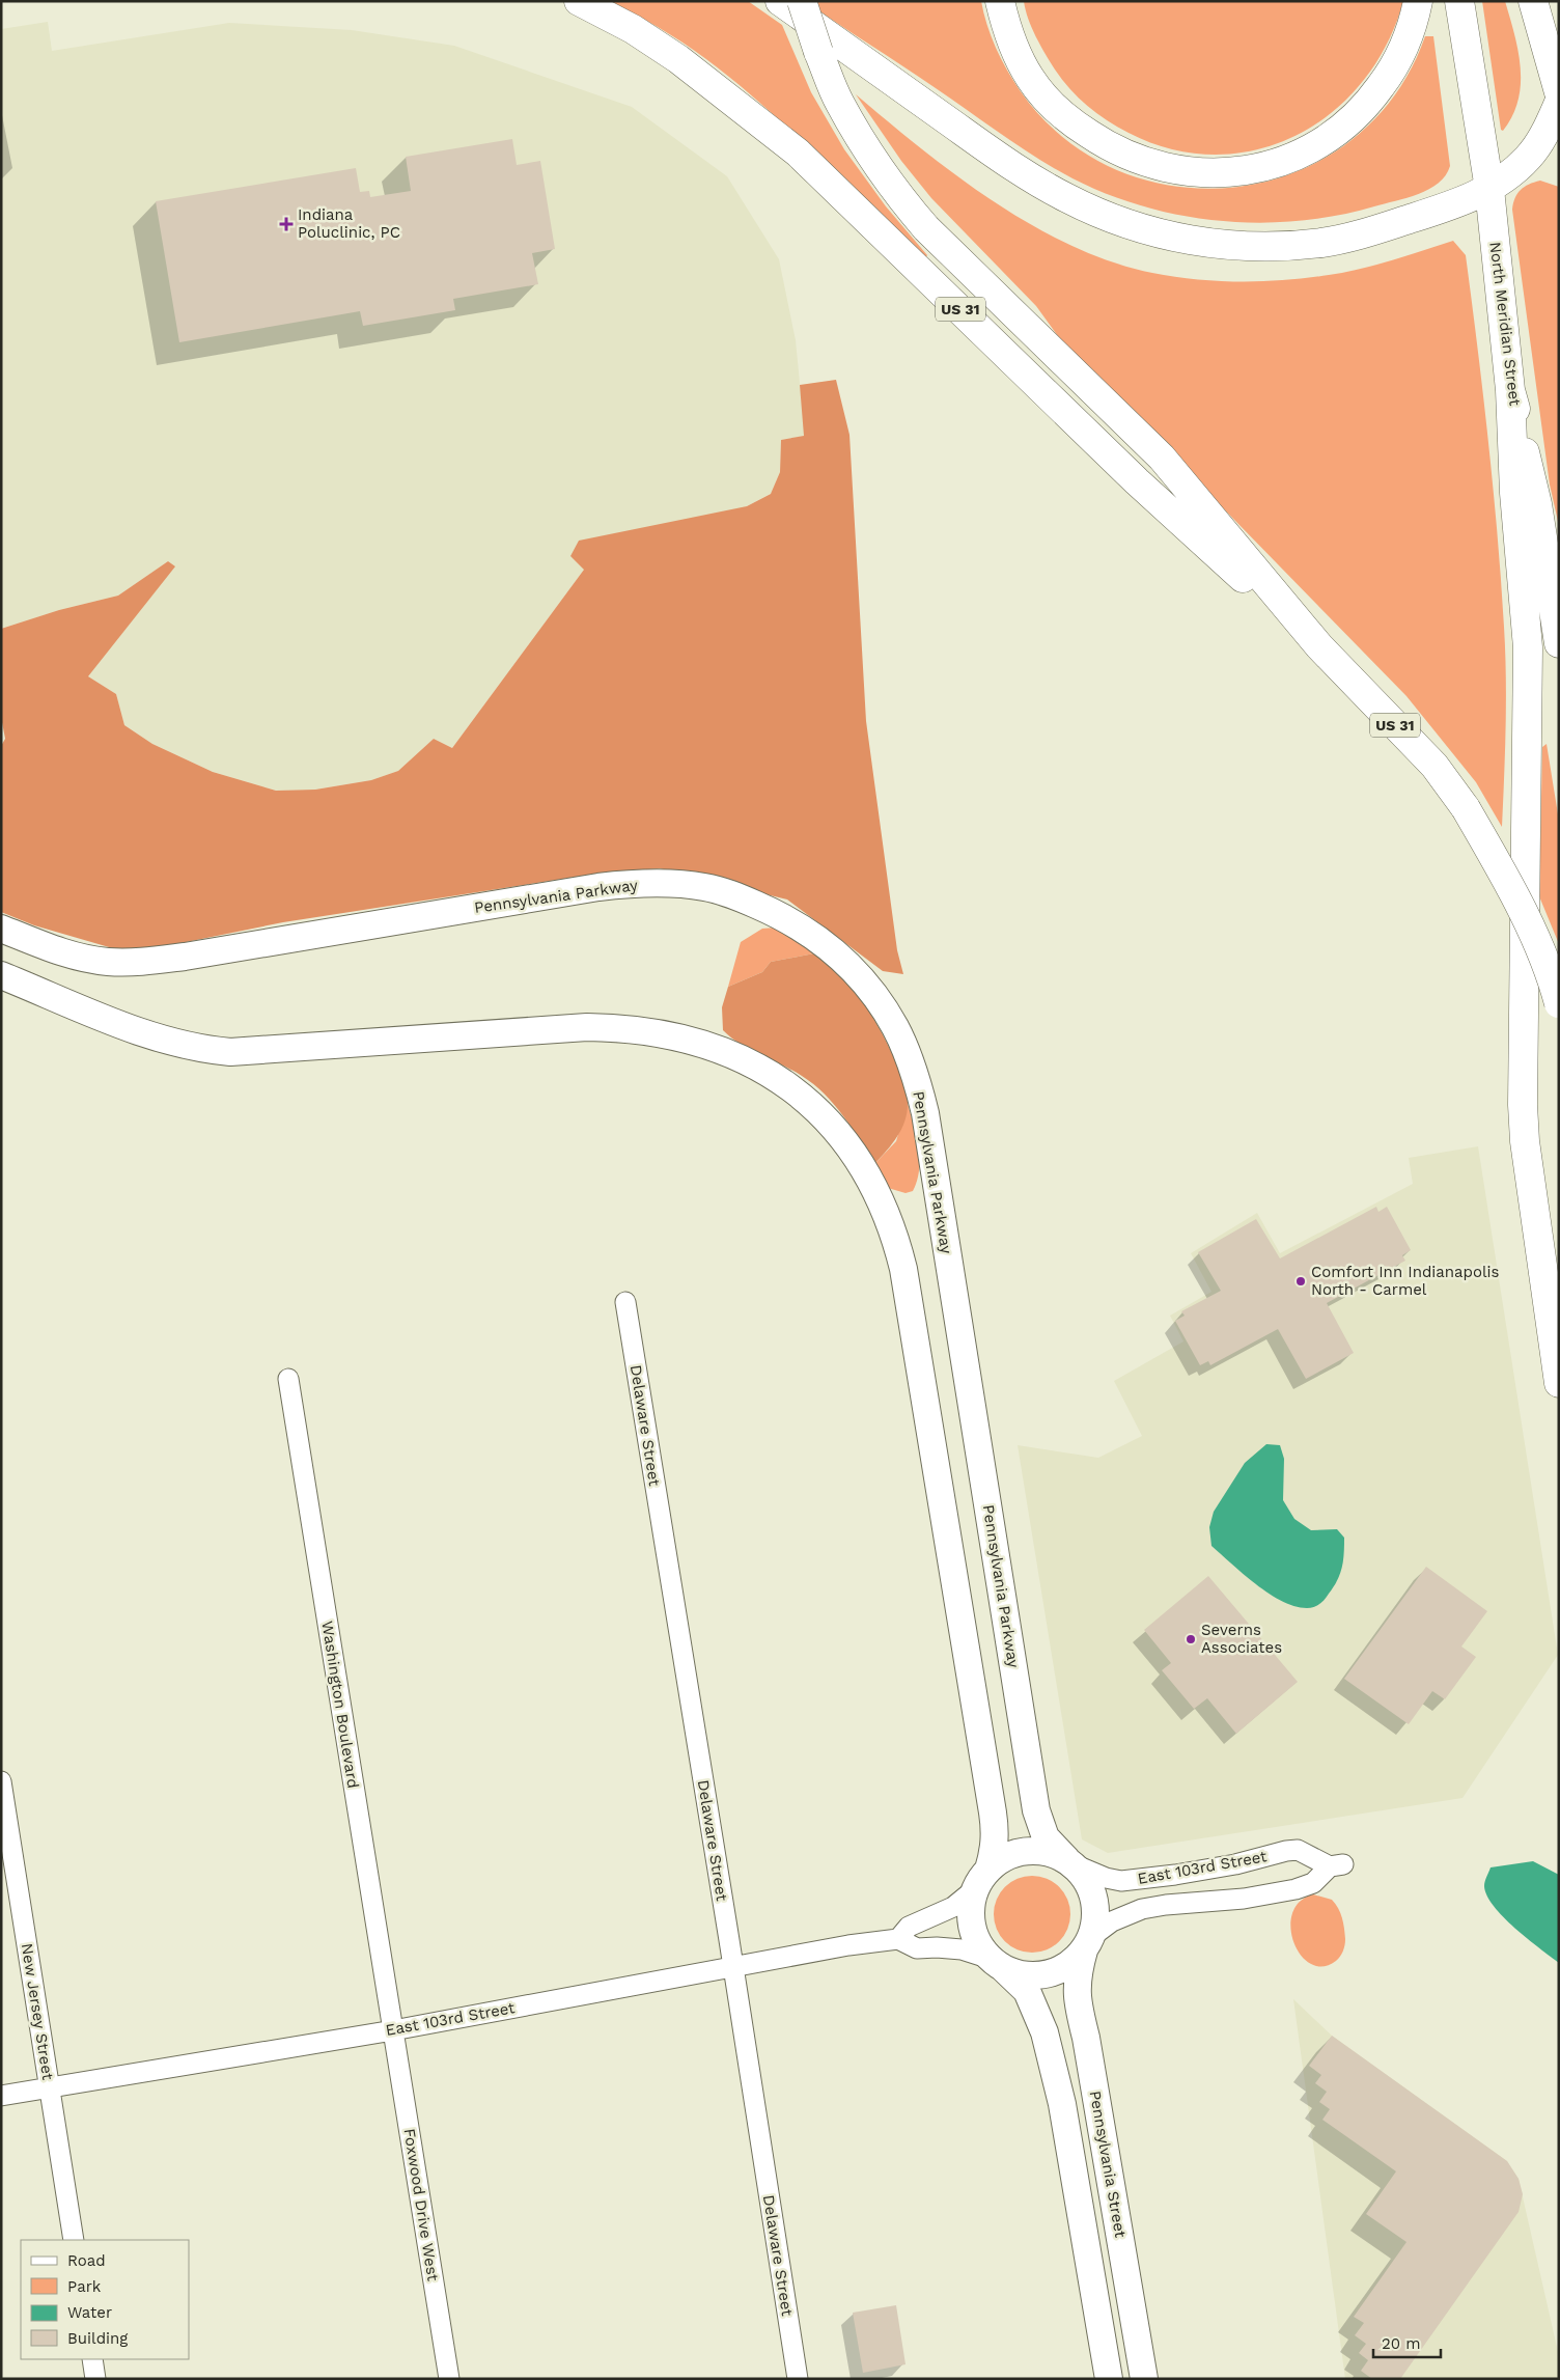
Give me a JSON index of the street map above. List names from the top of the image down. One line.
{"streets":{"main road":["US 31","North Meridian Street","Pennsylvania Parkway","Pennsylvania Street"],"street":["Delaware Street","Washington Boulevard","East 103rd Street","New Jersey Street","Foxwood Drive West"]},"crossings":[["Pennsylvania Parkway","East 103rd Street"],["Pennsylvania Parkway","Pennsylvania Street"],["Delaware Street","East 103rd Street"],["Washington Boulevard","East 103rd Street"],["Washington Boulevard","Foxwood Drive West"],["East 103rd Street","New Jersey Street"],["East 103rd Street","Pennsylvania Street"],["East 103rd Street","Foxwood Drive West"]],"places":{"health":["Indiana Poluclinic, PC"],"other":["Comfort Inn Indianapolis North - Carmel","Severns Associates"]},"legend":["Road","Park","Water","Building"],"scale_bar":"20 m"}
